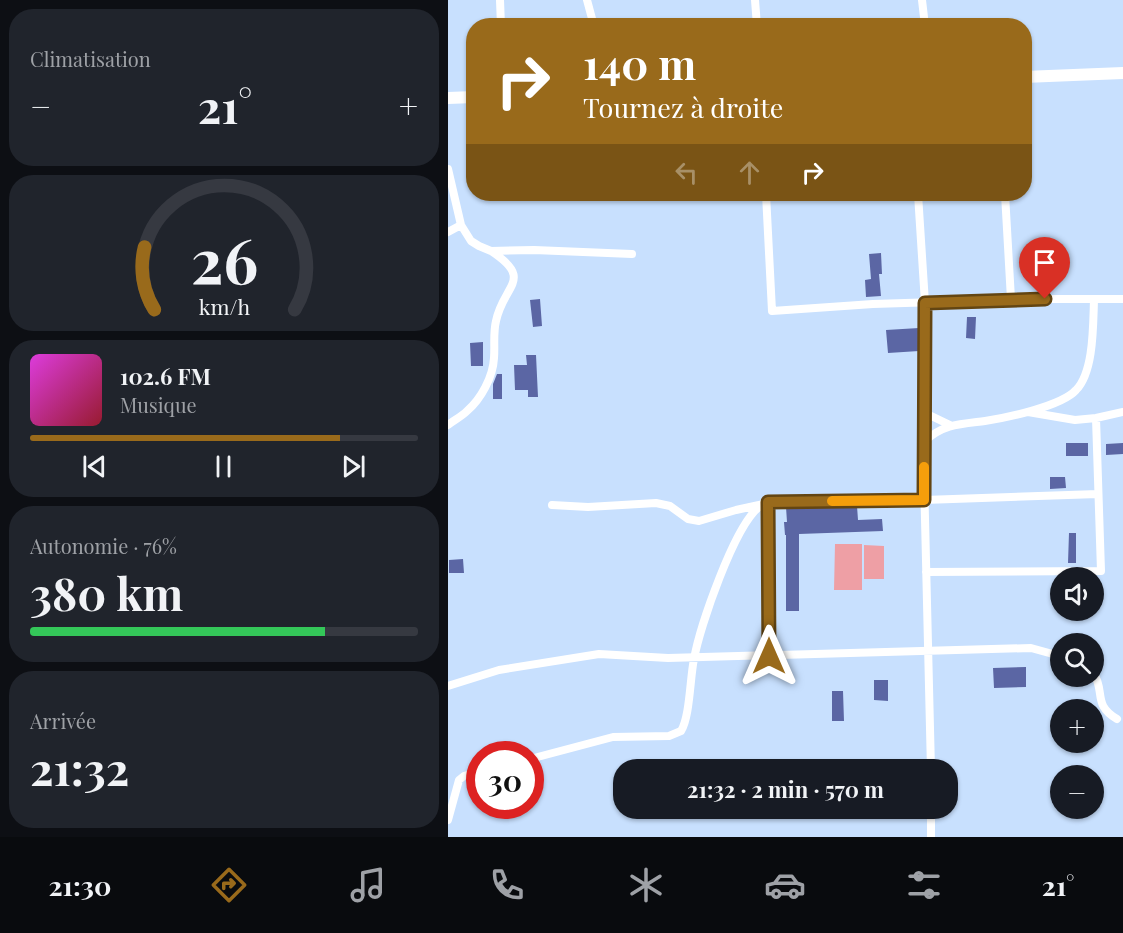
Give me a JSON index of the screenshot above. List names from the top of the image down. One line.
{"page":{"tile":["Climatisation",["Autonomie · 76%","380 km"],["Arrivée","21:32"]],"turn":["140 m","Tournez à droite"],"heat":["−","21°","+"],"song":["102.6 FM","Musique"],"map_buttons":["+","−"],"limit":"30","trip":"21:32 · 2 min · 570 m","tabs":["21:30","21°"],"gauge":["26","km/h"]}}
